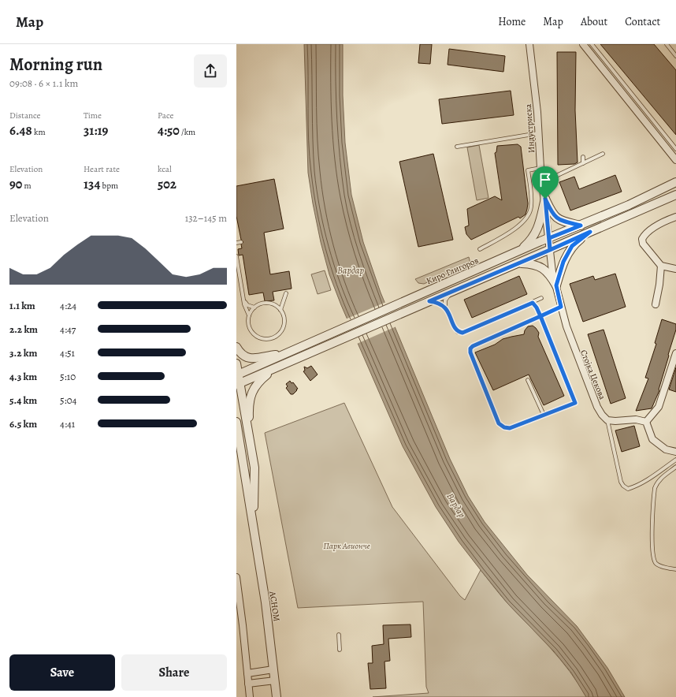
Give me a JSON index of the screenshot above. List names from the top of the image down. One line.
{"streets":{"street":["Индустриска","Киро Глигоров","Стојка Цекова","АСНОМ"]},"crossings":[["Индустриска","Киро Глигоров"],["Индустриска","Стојка Цекова"],["Киро Глигоров","АСНОМ"]],"water":["Вардар"],"parks":["Парк Авионче"],"page":{"header":"Map","nav":["Home","Map","About","Contact"],"heading":["Morning run","09:08 · 6 × 1.1 km"],"stats":[["Distance","6.48 km"],["Time","31:19"],["Pace","4:50 /km"],["Elevation","90 m"],["Heart rate","134 bpm"],["kcal","502"]],"chart":["Elevation","132–145 m"],"list":[{"name":"1.1 km","note":"4:24"},{"name":"2.2 km","note":"4:47"},{"name":"3.2 km","note":"4:51"},{"name":"4.3 km","note":"5:10"},{"name":"5.4 km","note":"5:04"},{"name":"6.5 km","note":"4:41"}],"buttons":["Save","Share"]}}
